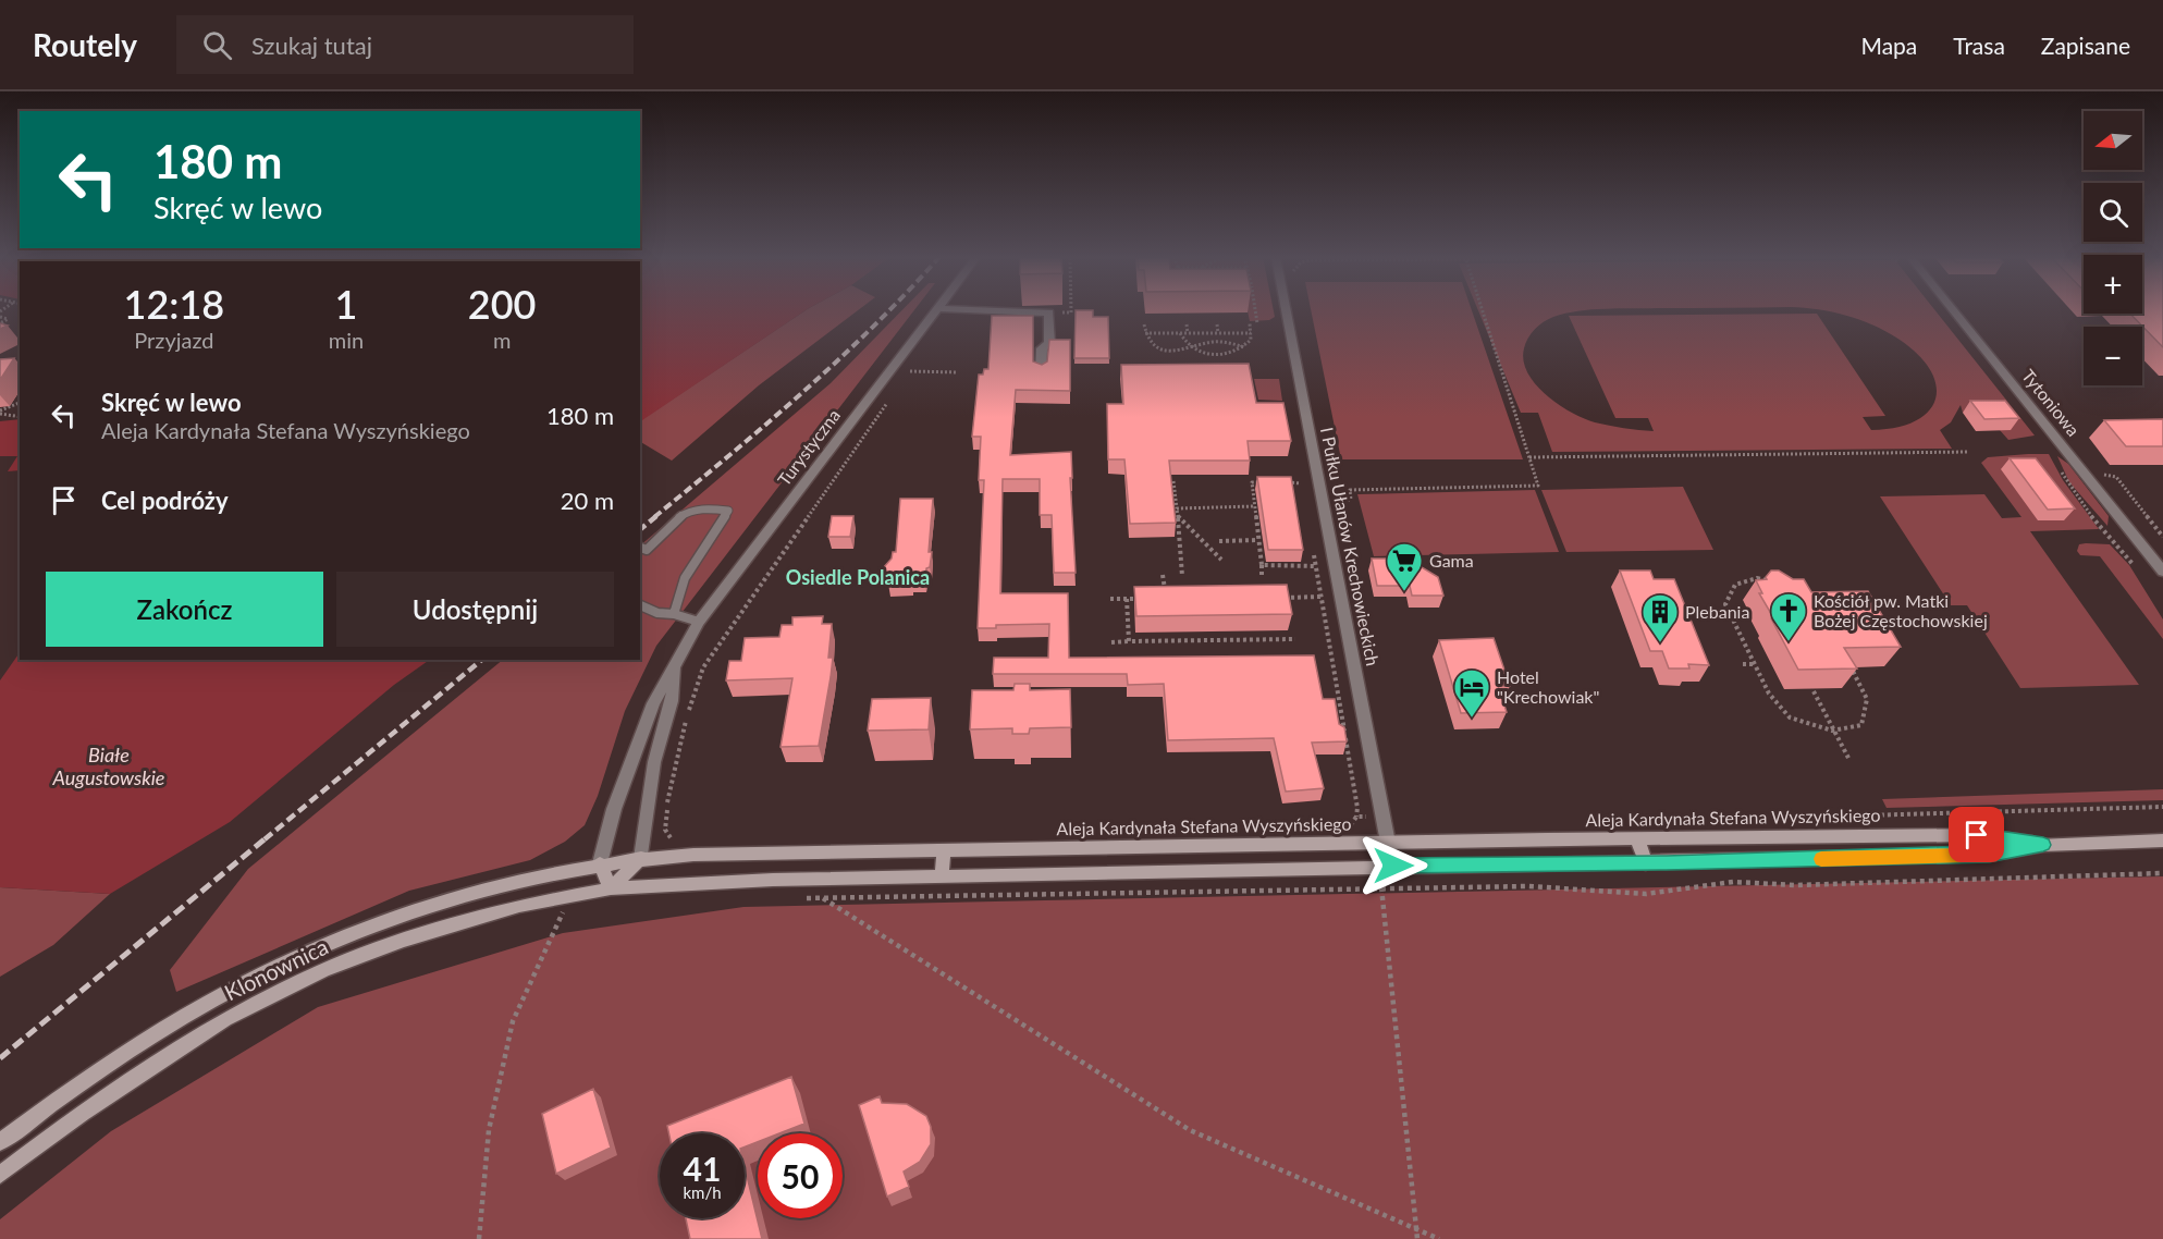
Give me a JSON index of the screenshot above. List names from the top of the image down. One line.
{"streets":{"main road":["Aleja Kardynała Stefana Wyszyńskiego","Klonownica"],"street":["Tytoniowa","Turystyczna","I Pułku Ułanów Krechowieckich"]},"crossings":[["Turystyczna","Aleja Kardynała Stefana Wyszyńskiego"],["Turystyczna","Klonownica"],["I Pułku Ułanów Krechowieckich","Aleja Kardynała Stefana Wyszyńskiego"],["Aleja Kardynała Stefana Wyszyńskiego","Klonownica"]],"districts":["Osiedle Polanica"],"water":["Białe Augustowskie"],"places":{"supermarket":["Gama"],"church":["Kościół pw. Matki Bożej Częstochowskiej"],"building":["Plebania"],"hotel":["Hotel \"Krechowiak\""]},"north":"left","page":{"header":"Routely","search":"Szukaj tutaj","nav":["Mapa","Trasa","Zapisane"],"map_buttons":["+","−"],"turn":["180 m","Skręć w lewo"],"eta":["12:18","Przyjazd","1","min","200","m"],"list":[{"name":"Skręć w lewo","note":"Aleja Kardynała Stefana Wyszyńskiego","value":"180 m"},{"name":"Cel podróży","value":"20 m"}],"buttons":["Zakończ","Udostępnij"],"speed":"41 km/h","limit":"50"}}
